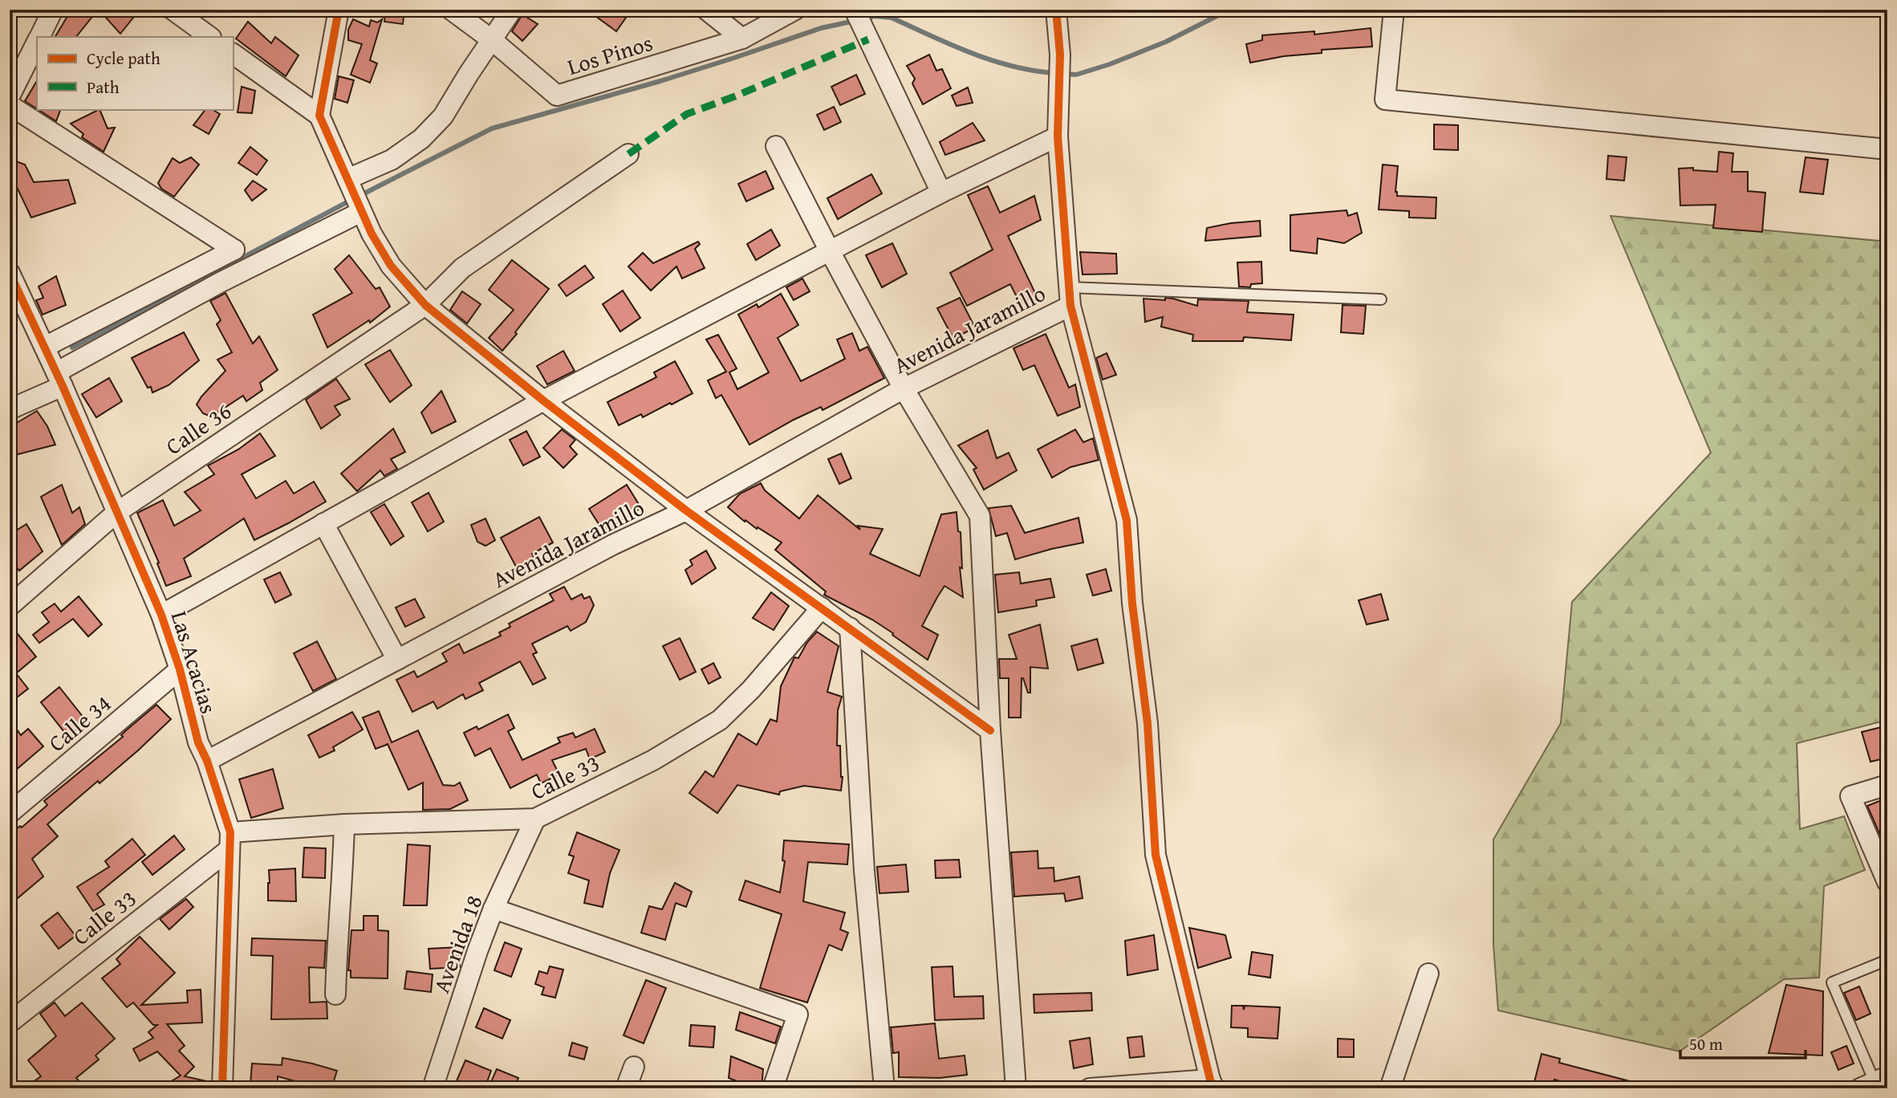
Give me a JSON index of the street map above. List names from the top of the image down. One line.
{"streets":{"street":["Los Pinos","Avenida Jaramillo","Calle 36","Las Acacias","Calle 34","Calle 33","Avenida 18"]},"crossings":[["Avenida Jaramillo","Las Acacias"],["Calle 36","Las Acacias"],["Las Acacias","Calle 34"],["Las Acacias","Calle 33"],["Calle 33","Avenida 18"]],"legend":["Cycle path","Path"],"scale_bar":"50 m"}
